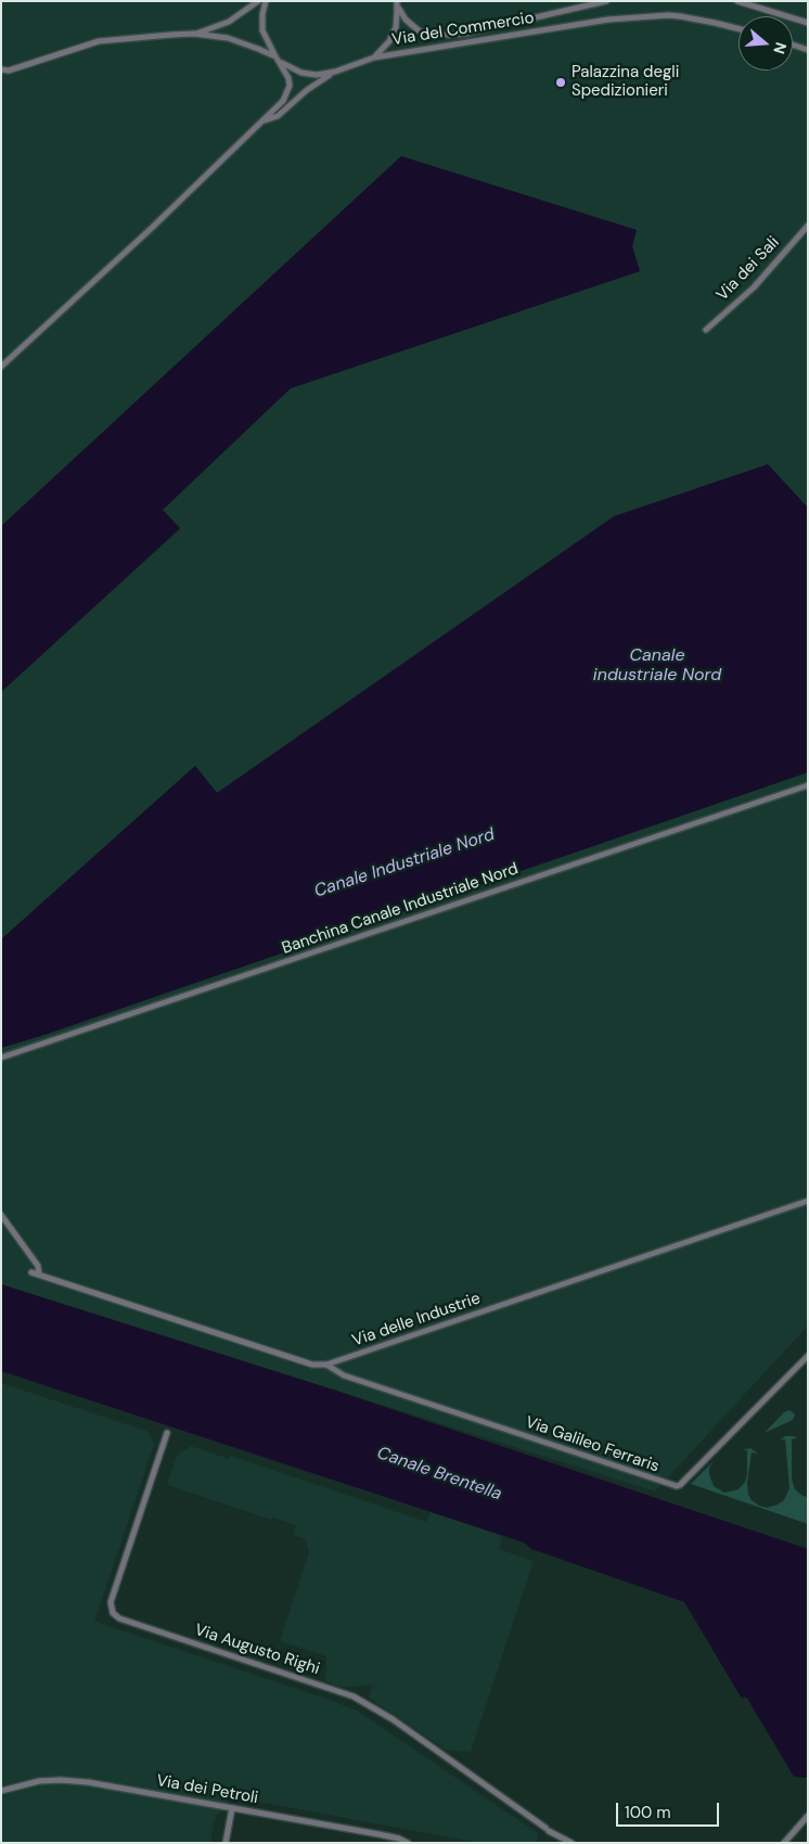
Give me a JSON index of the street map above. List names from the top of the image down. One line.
{"streets":{"street":["Via del Commercio","Via dei Sali","Banchina Canale Industriale Nord","Via delle Industrie","Via Galileo Ferraris","Via Augusto Righi","Via dei Petroli"]},"crossings":[["Via delle Industrie","Via Galileo Ferraris"]],"water":["Canale industriale Nord","Canale Industriale Nord","Canale Brentella"],"places":["Palazzina degli Spedizionieri"],"scale_bar":"100 m","north":"right"}
